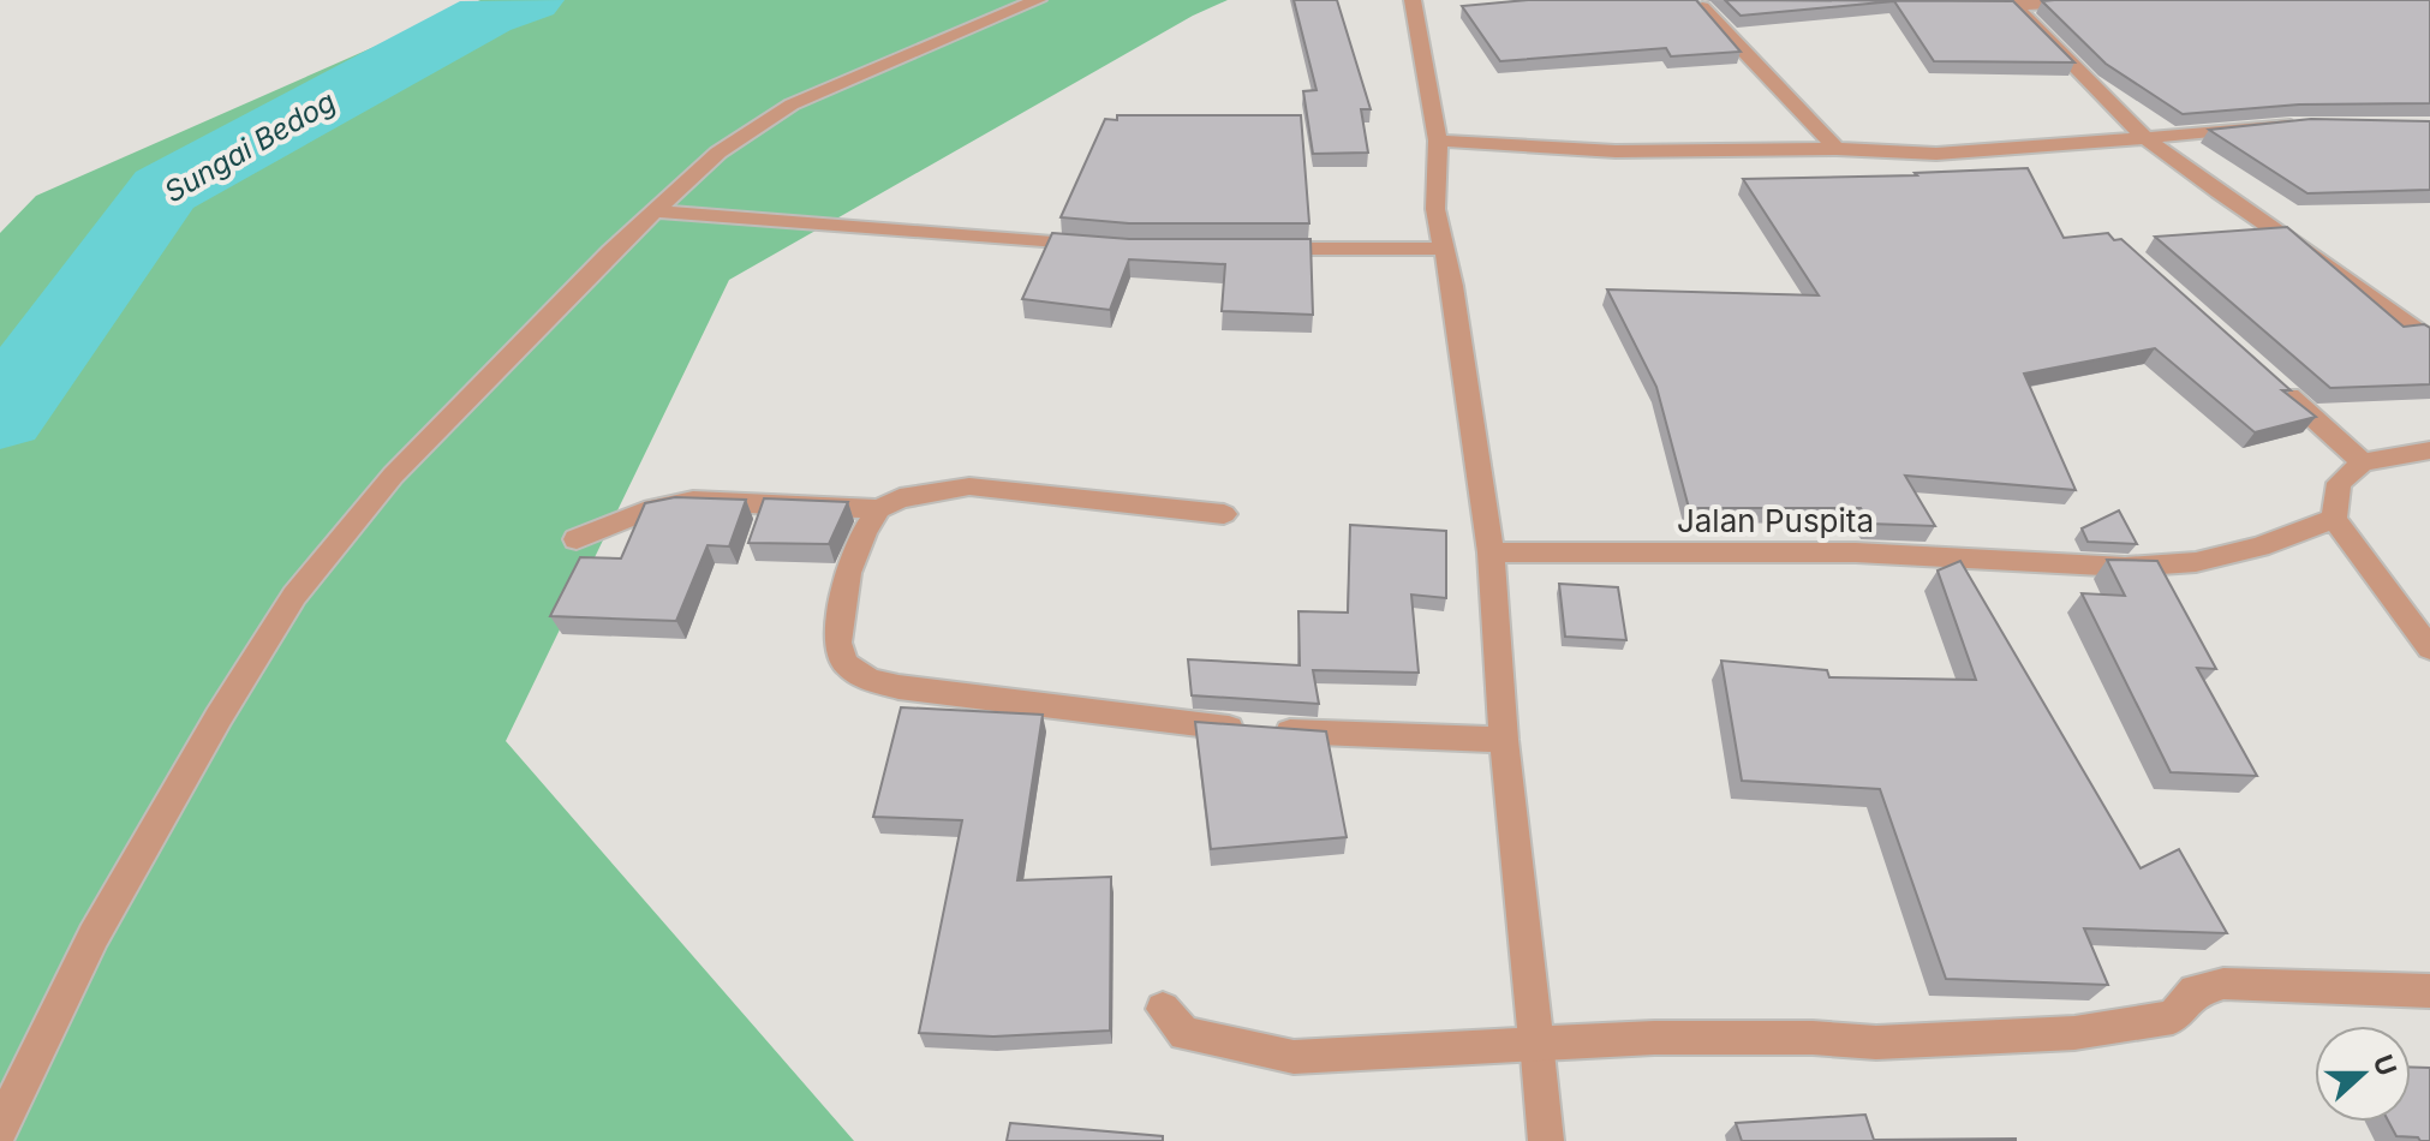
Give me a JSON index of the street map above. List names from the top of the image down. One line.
{"streets":{"street":["Jalan Puspita"]},"water":["Sungai Bedog"],"north":"right"}
